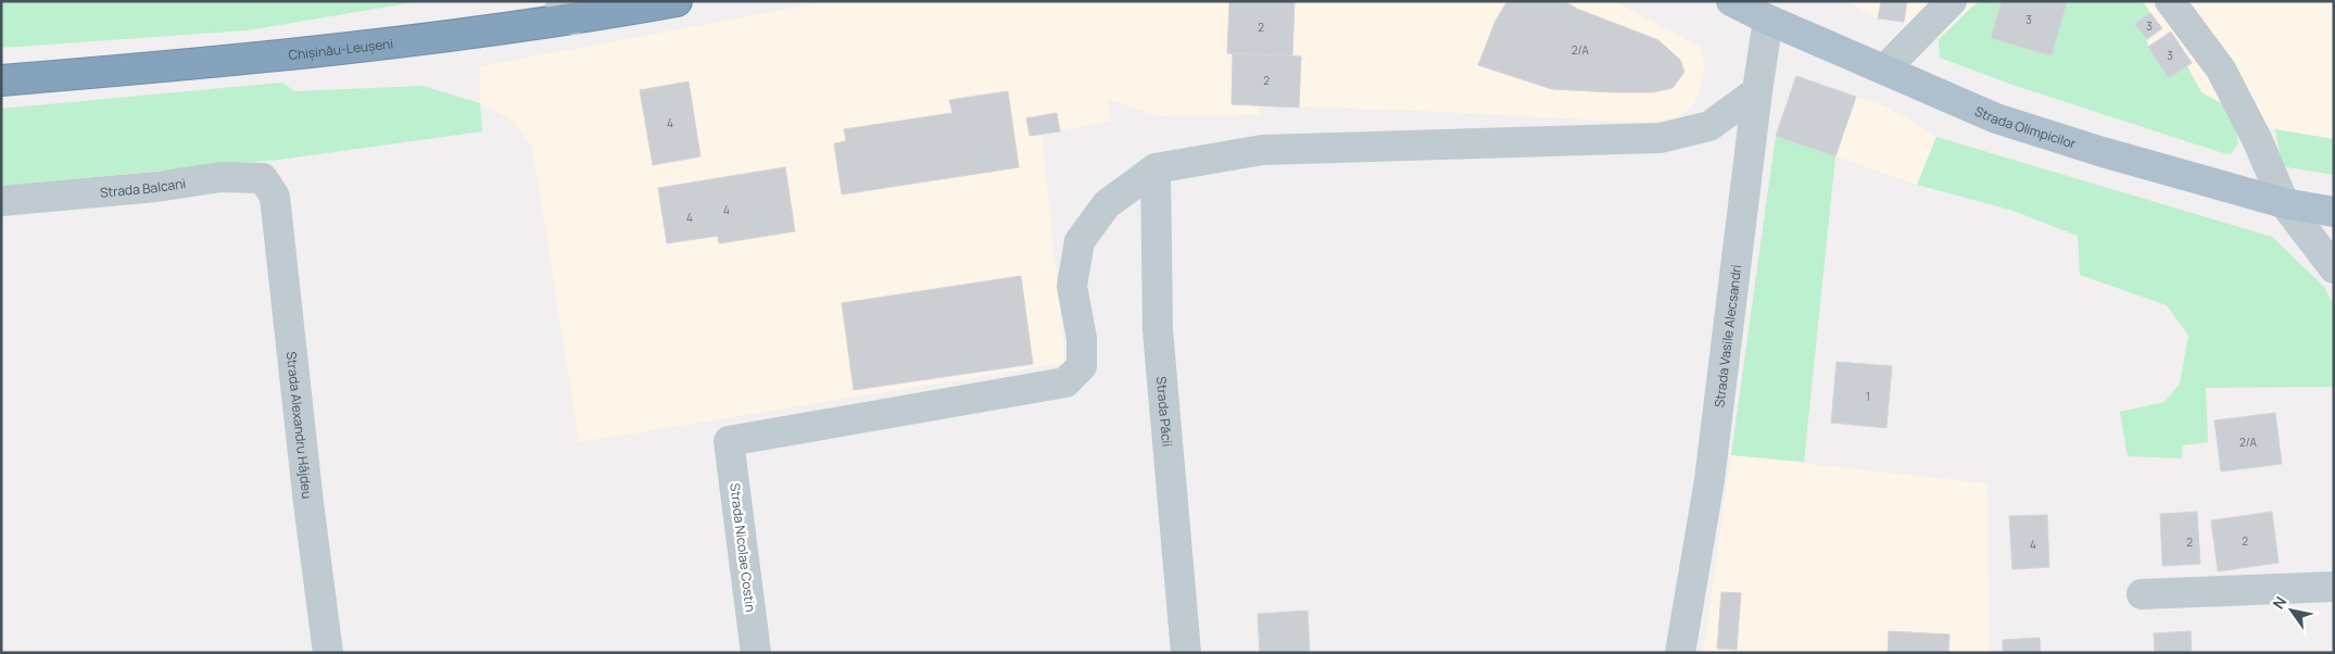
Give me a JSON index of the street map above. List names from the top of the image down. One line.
{"streets":{"highway":["Chișinău-Leușeni"],"main road":["Strada Olimpicilor"],"street":["Strada Balcani","Strada Vasile Alecsandri","Strada Păcii","Strada Alexandru Hâjdeu","Strada Nicolae Costin"]},"crossings":[["Strada Olimpicilor","Strada Vasile Alecsandri"],["Strada Balcani","Strada Alexandru Hâjdeu"],["Strada Păcii","Strada Nicolae Costin"]],"house_numbers":["3","3","2","2/A","3","2","4","4","4","1","2/A","2","2","4"],"north":"top left"}
